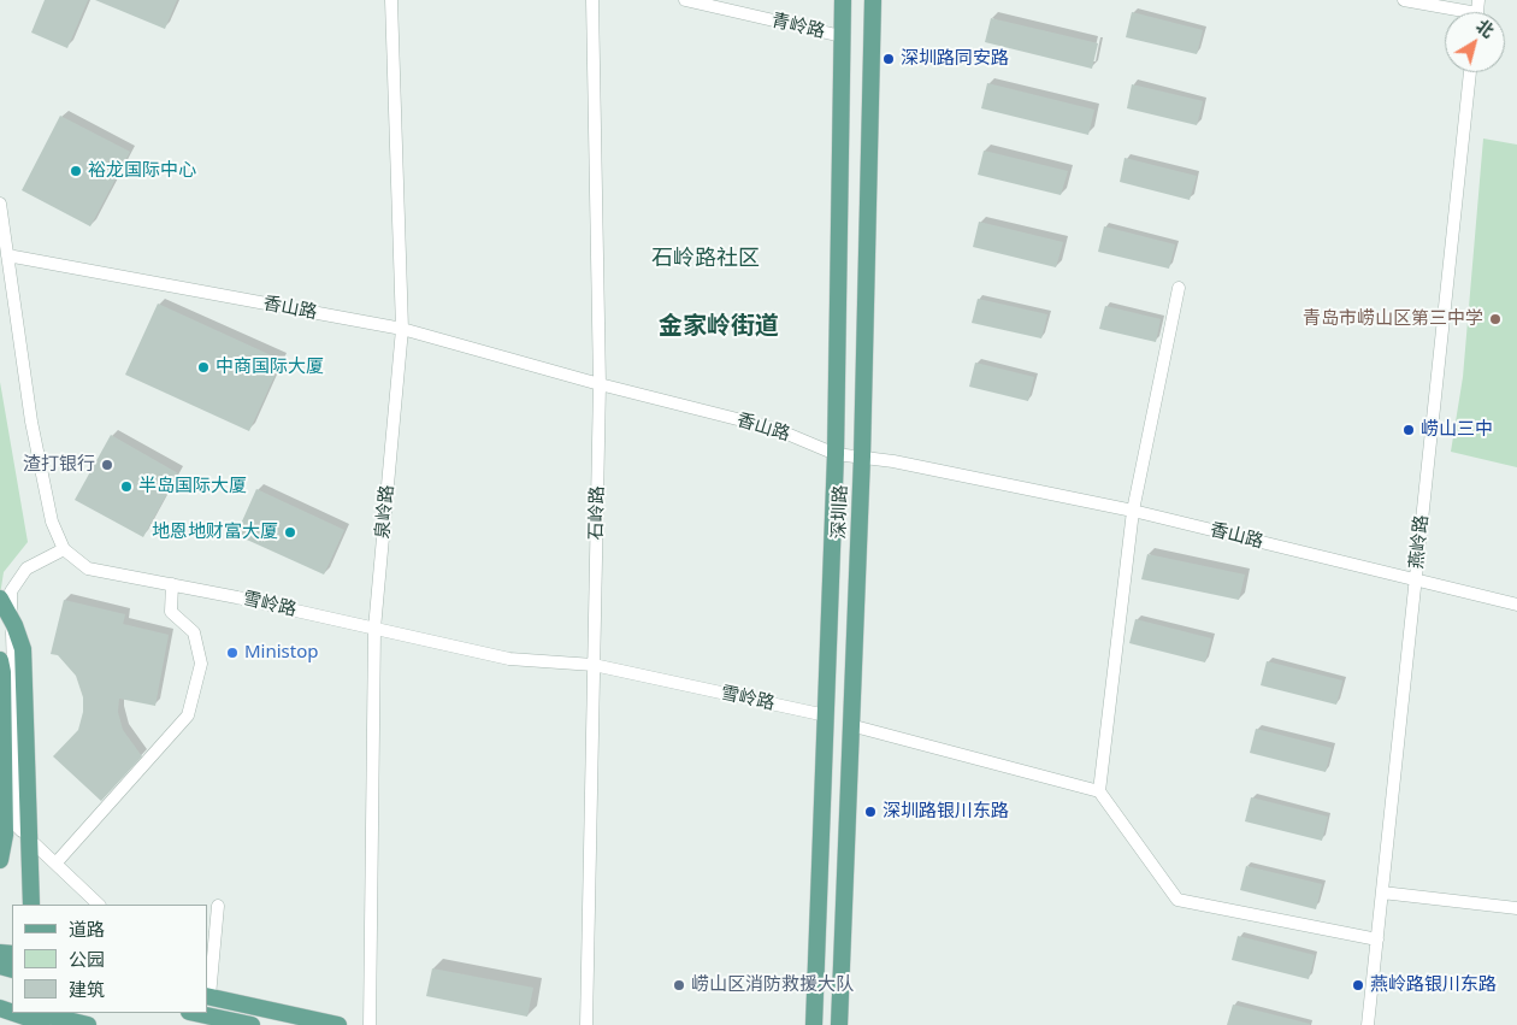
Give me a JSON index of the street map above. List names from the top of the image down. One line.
{"streets":{"main road":["深圳路"],"street":["青岭路","香山路","泉岭路","石岭路","燕岭路","雪岭路"]},"crossings":[["青岭路","深圳路"],["香山路","泉岭路"],["香山路","深圳路"],["香山路","石岭路"],["香山路","燕岭路"],["香山路","雪岭路"],["泉岭路","雪岭路"],["深圳路","雪岭路"],["石岭路","雪岭路"]],"districts":["石岭路社区","金家岭街道"],"places":["深圳路同安路","裕龙国际中心","青岛市崂山区第三中学","中商国际大厦","崂山三中","渣打银行","半岛国际大厦","地恩地财富大厦","Ministop","深圳路银川东路","崂山区消防救援大队","燕岭路银川东路"],"legend":["道路","公园","建筑"],"north":"top right"}
